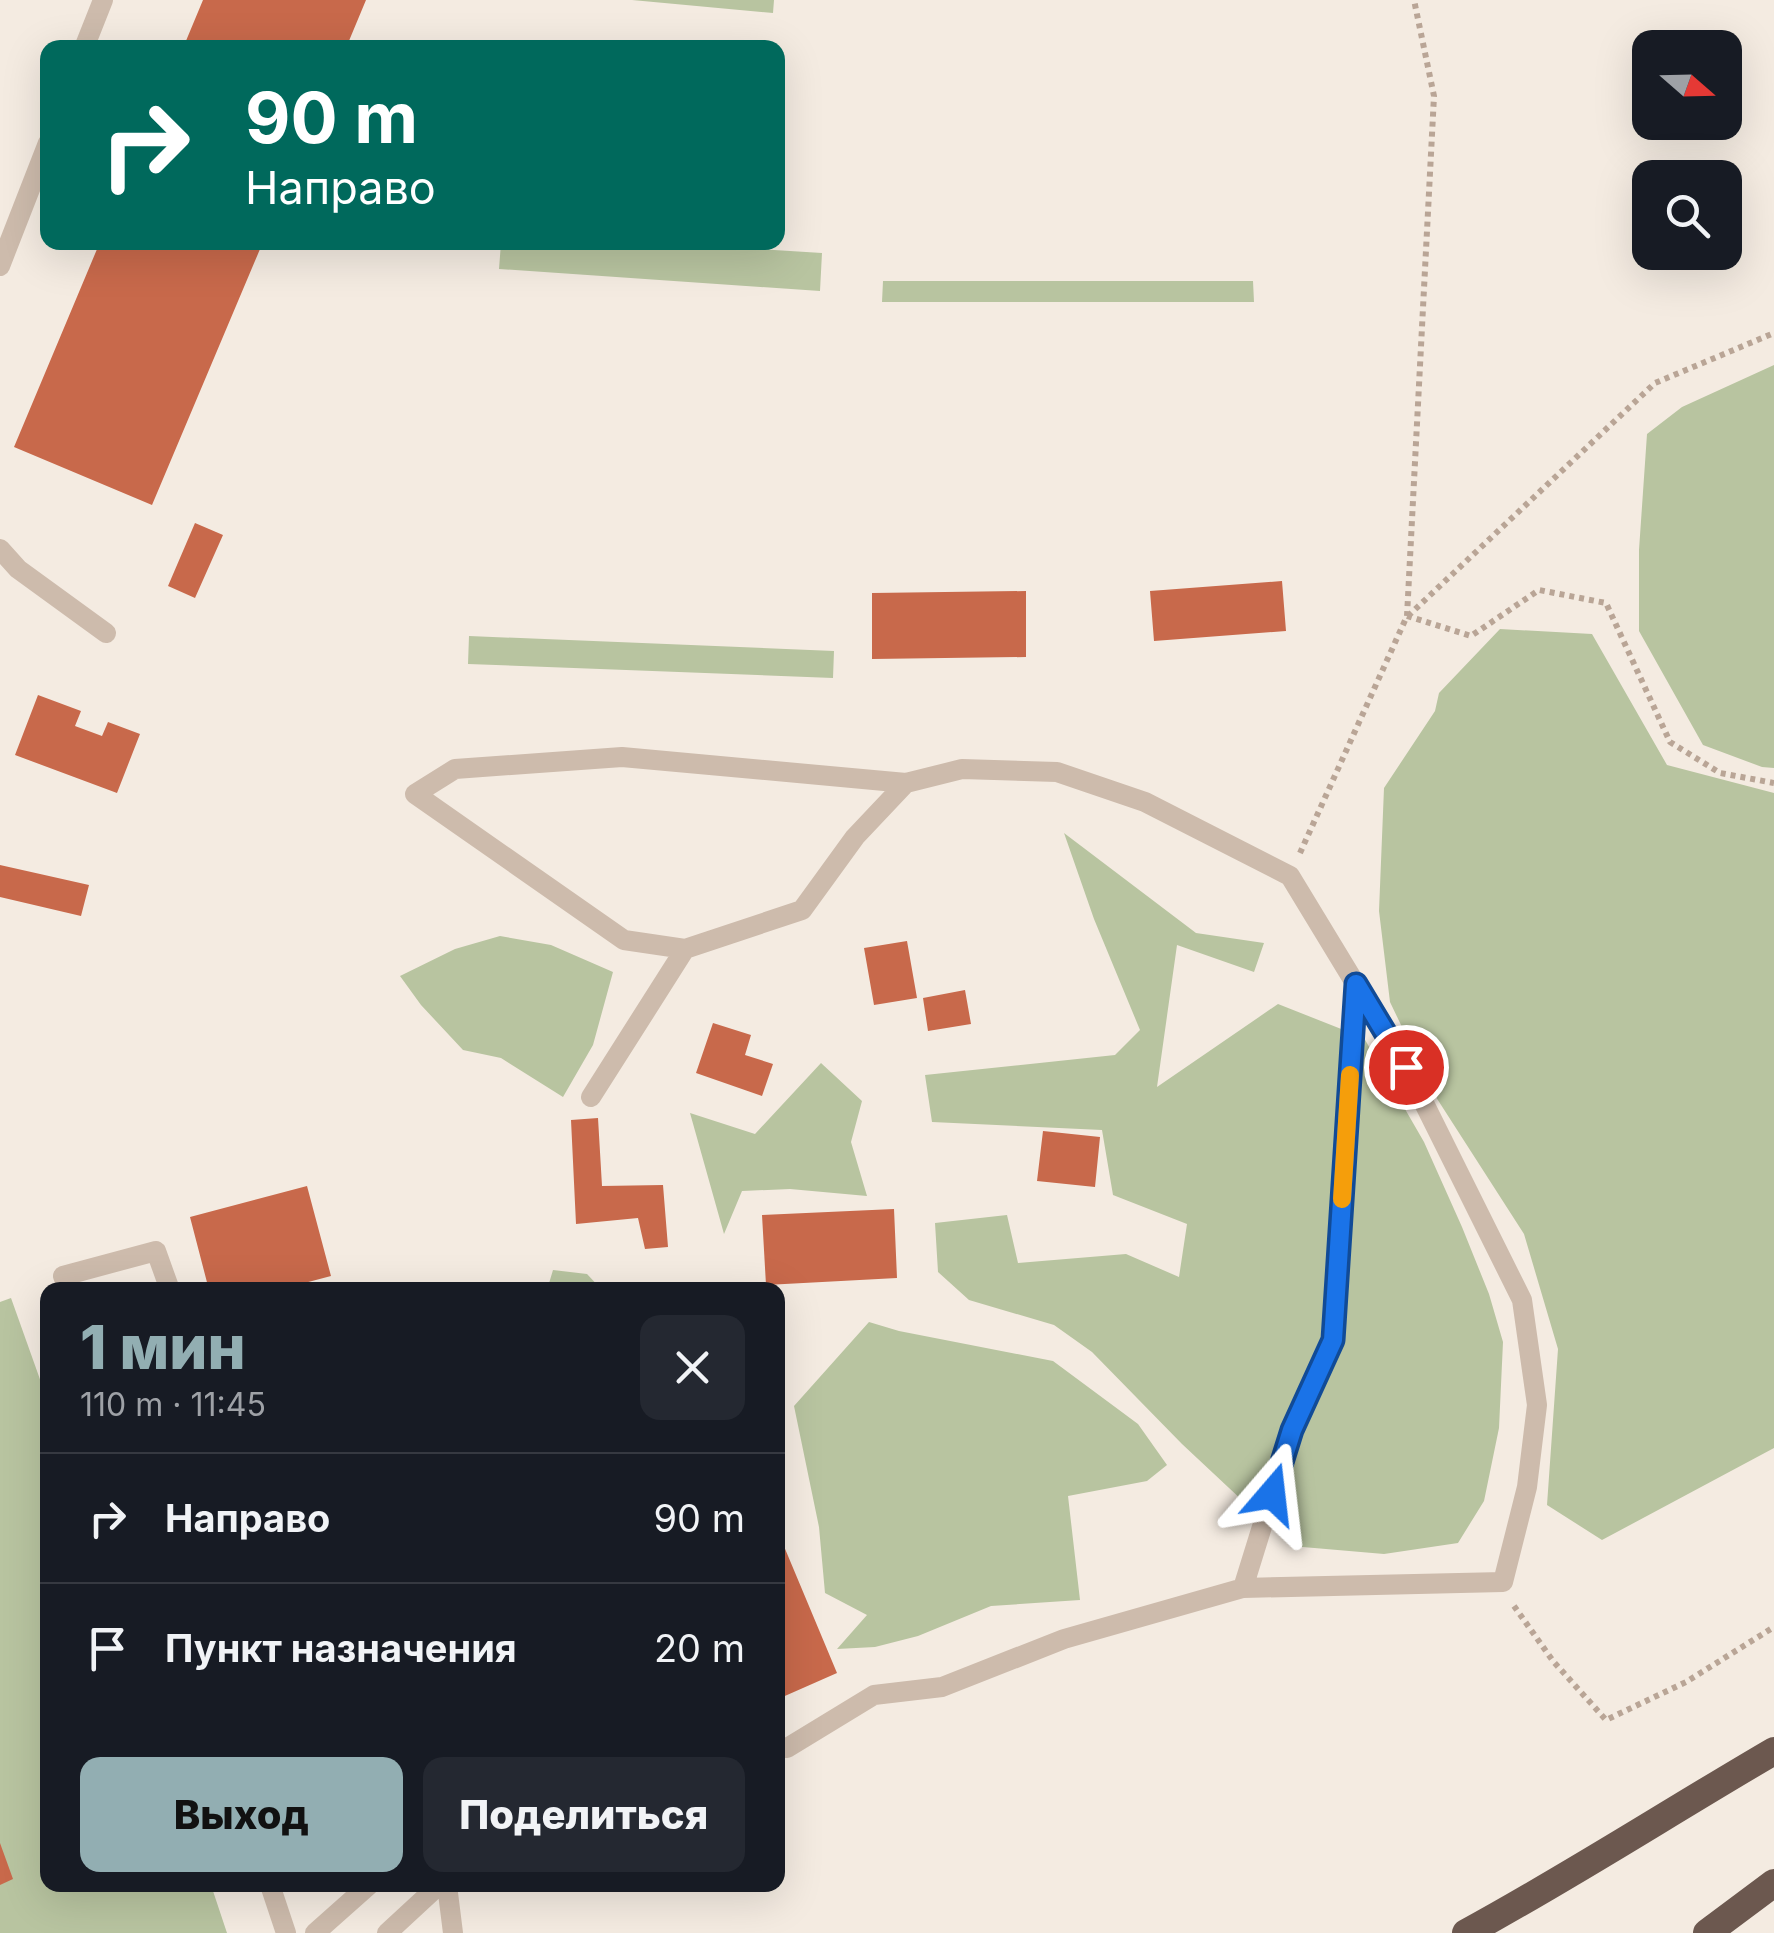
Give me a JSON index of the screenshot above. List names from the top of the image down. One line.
{"north":"right","page":{"turn":["90 m","Направо"],"heading":["1 мин","110 m · 11:45"],"list":[{"name":"Направо","value":"90 m"},{"name":"Пункт назначения","value":"20 m"}],"buttons":["Выход","Поделиться"]}}
